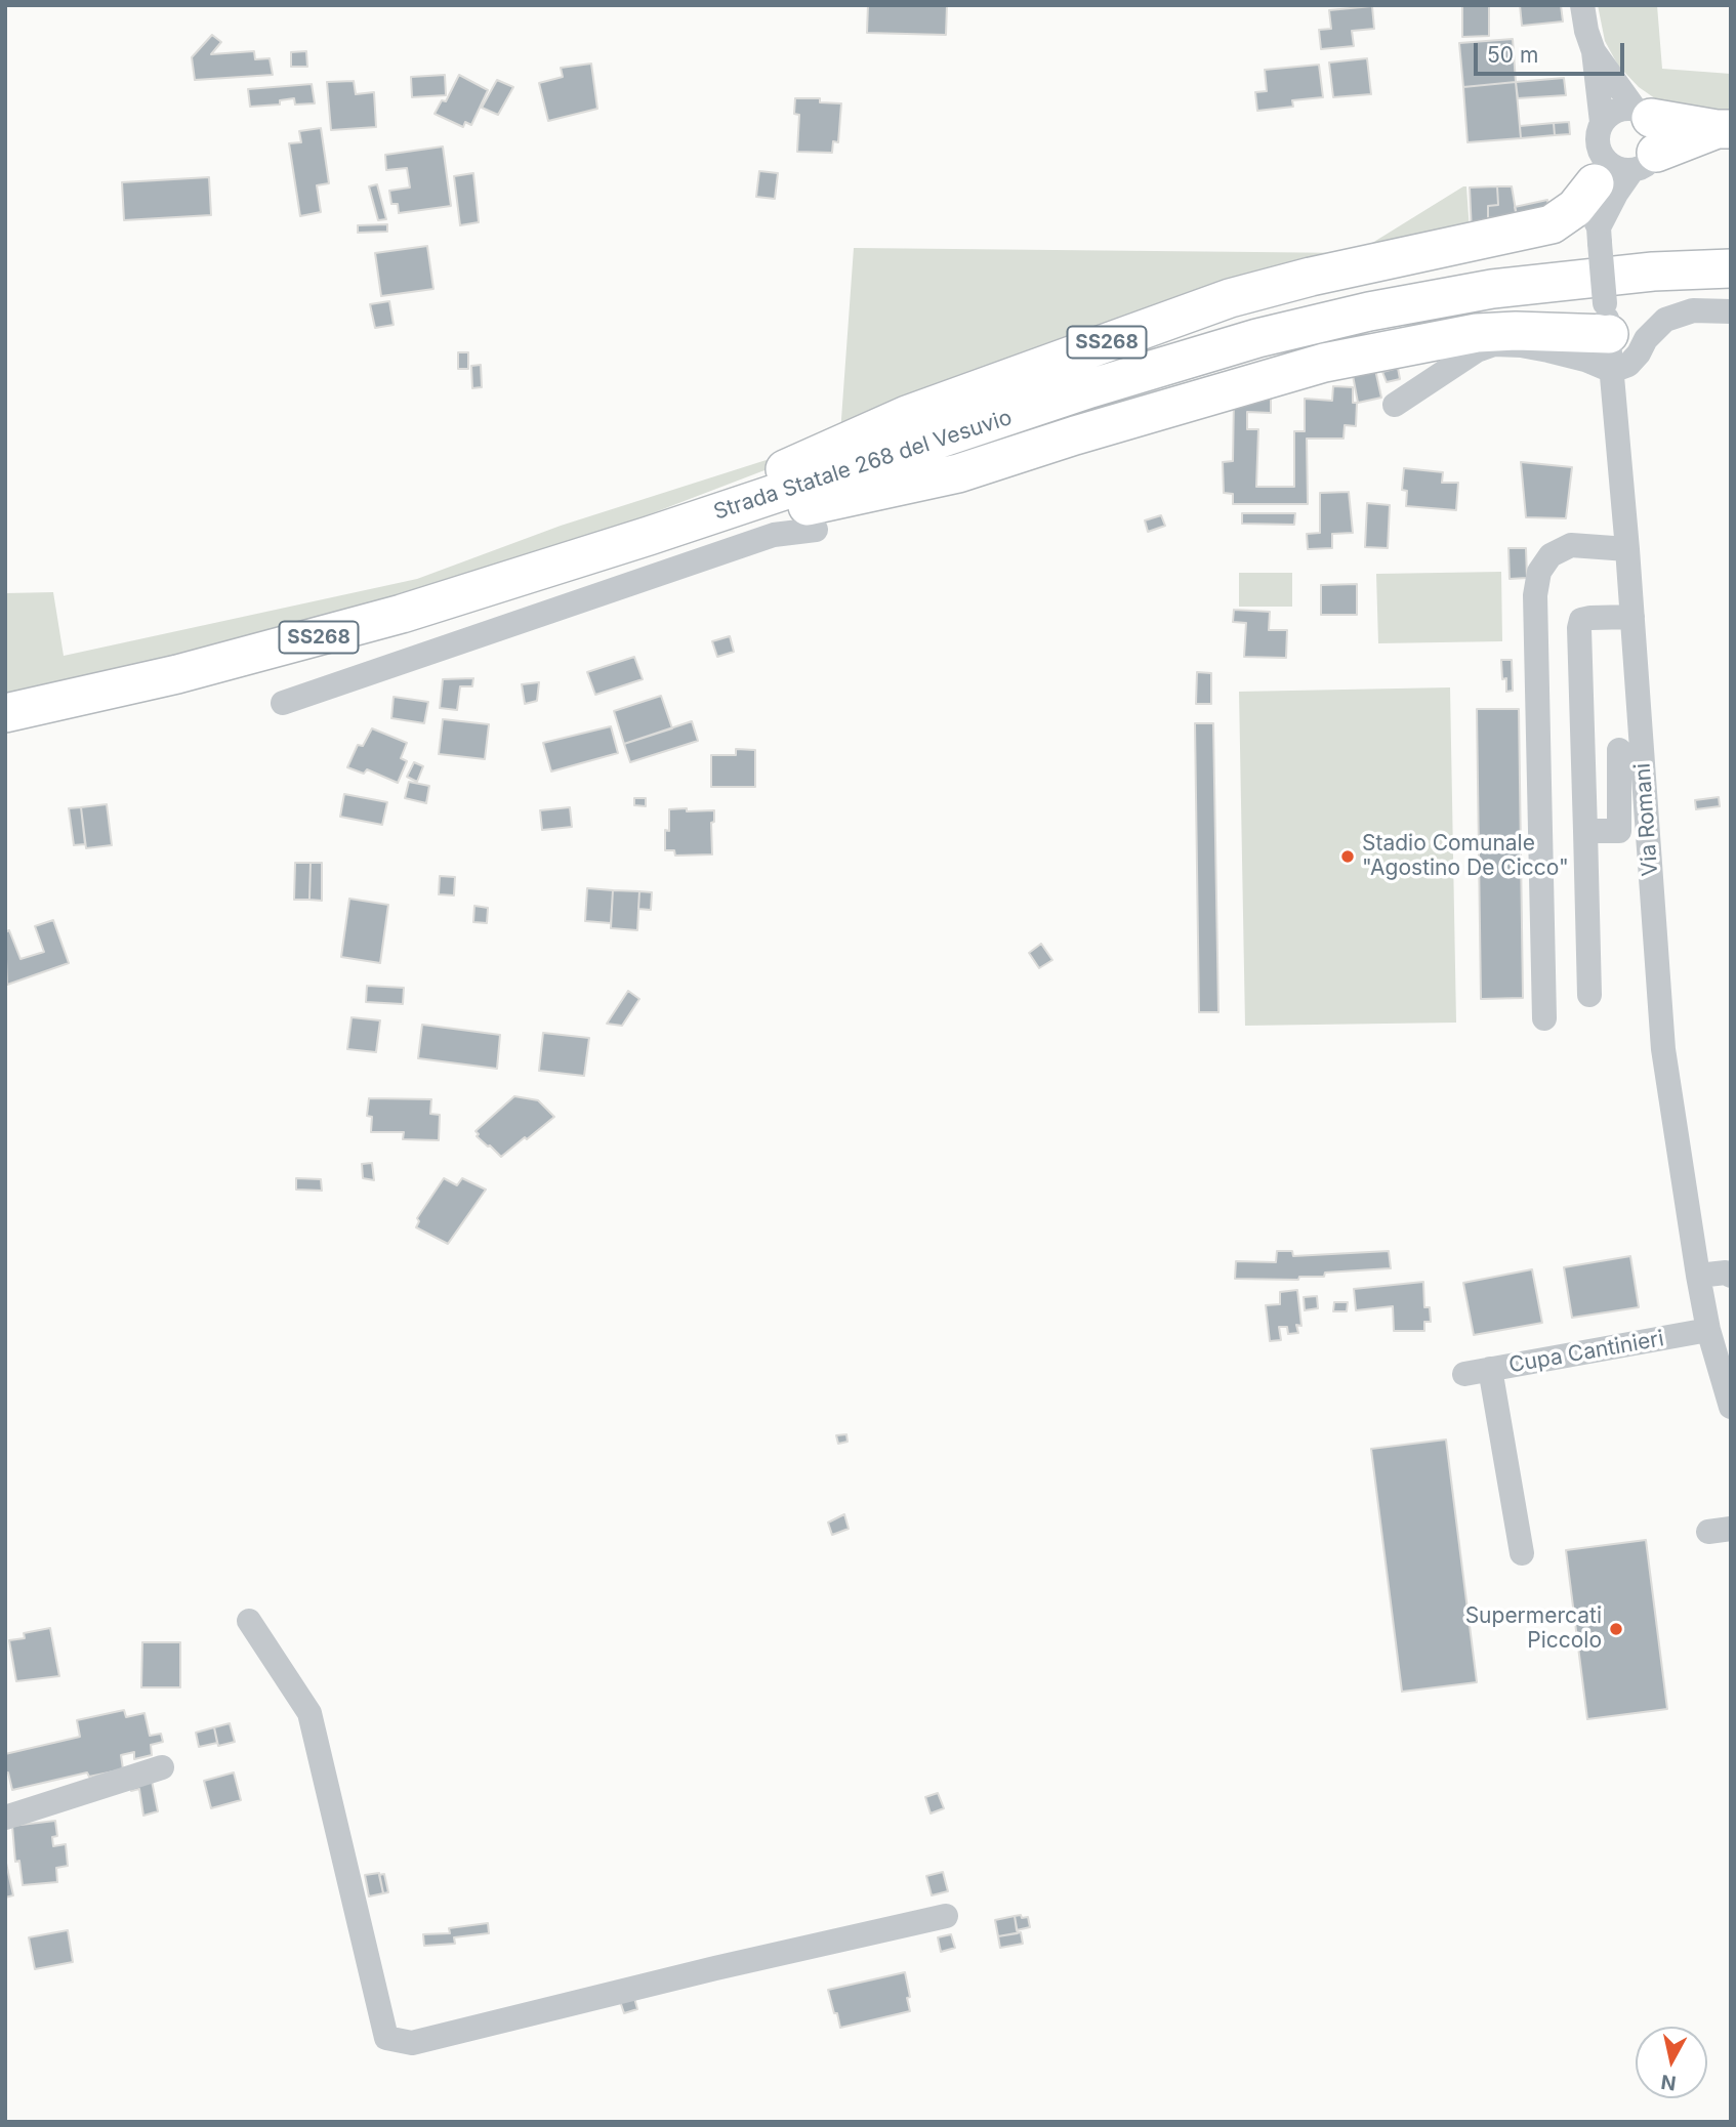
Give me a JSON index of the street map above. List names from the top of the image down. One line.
{"streets":{"highway":["SS268","Strada Statale 268 del Vesuvio"],"street":["Via Romani","Cupa Cantinieri"]},"crossings":[["SS268","Strada Statale 268 del Vesuvio"],["SS268","Via Romani"],["Via Romani","Cupa Cantinieri"]],"places":["Stadio Comunale \"Agostino De Cicco\"","Supermercati Piccolo"],"scale_bar":"50 m","north":"bottom"}
